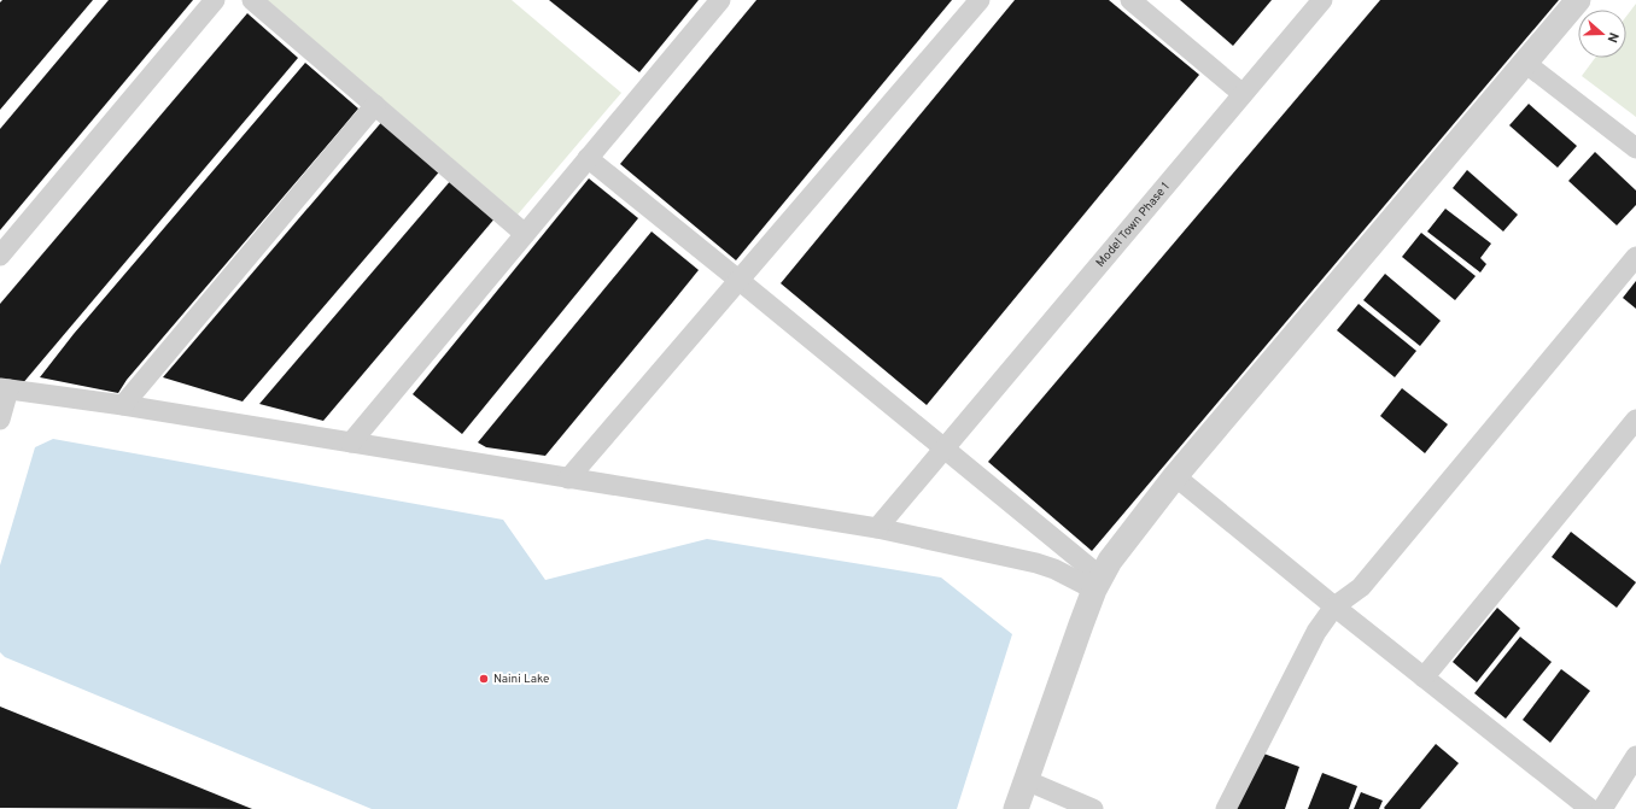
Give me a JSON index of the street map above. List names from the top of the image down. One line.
{"streets":{"street":["Model Town Phase 1"]},"places":["Naini Lake"],"north":"right"}
